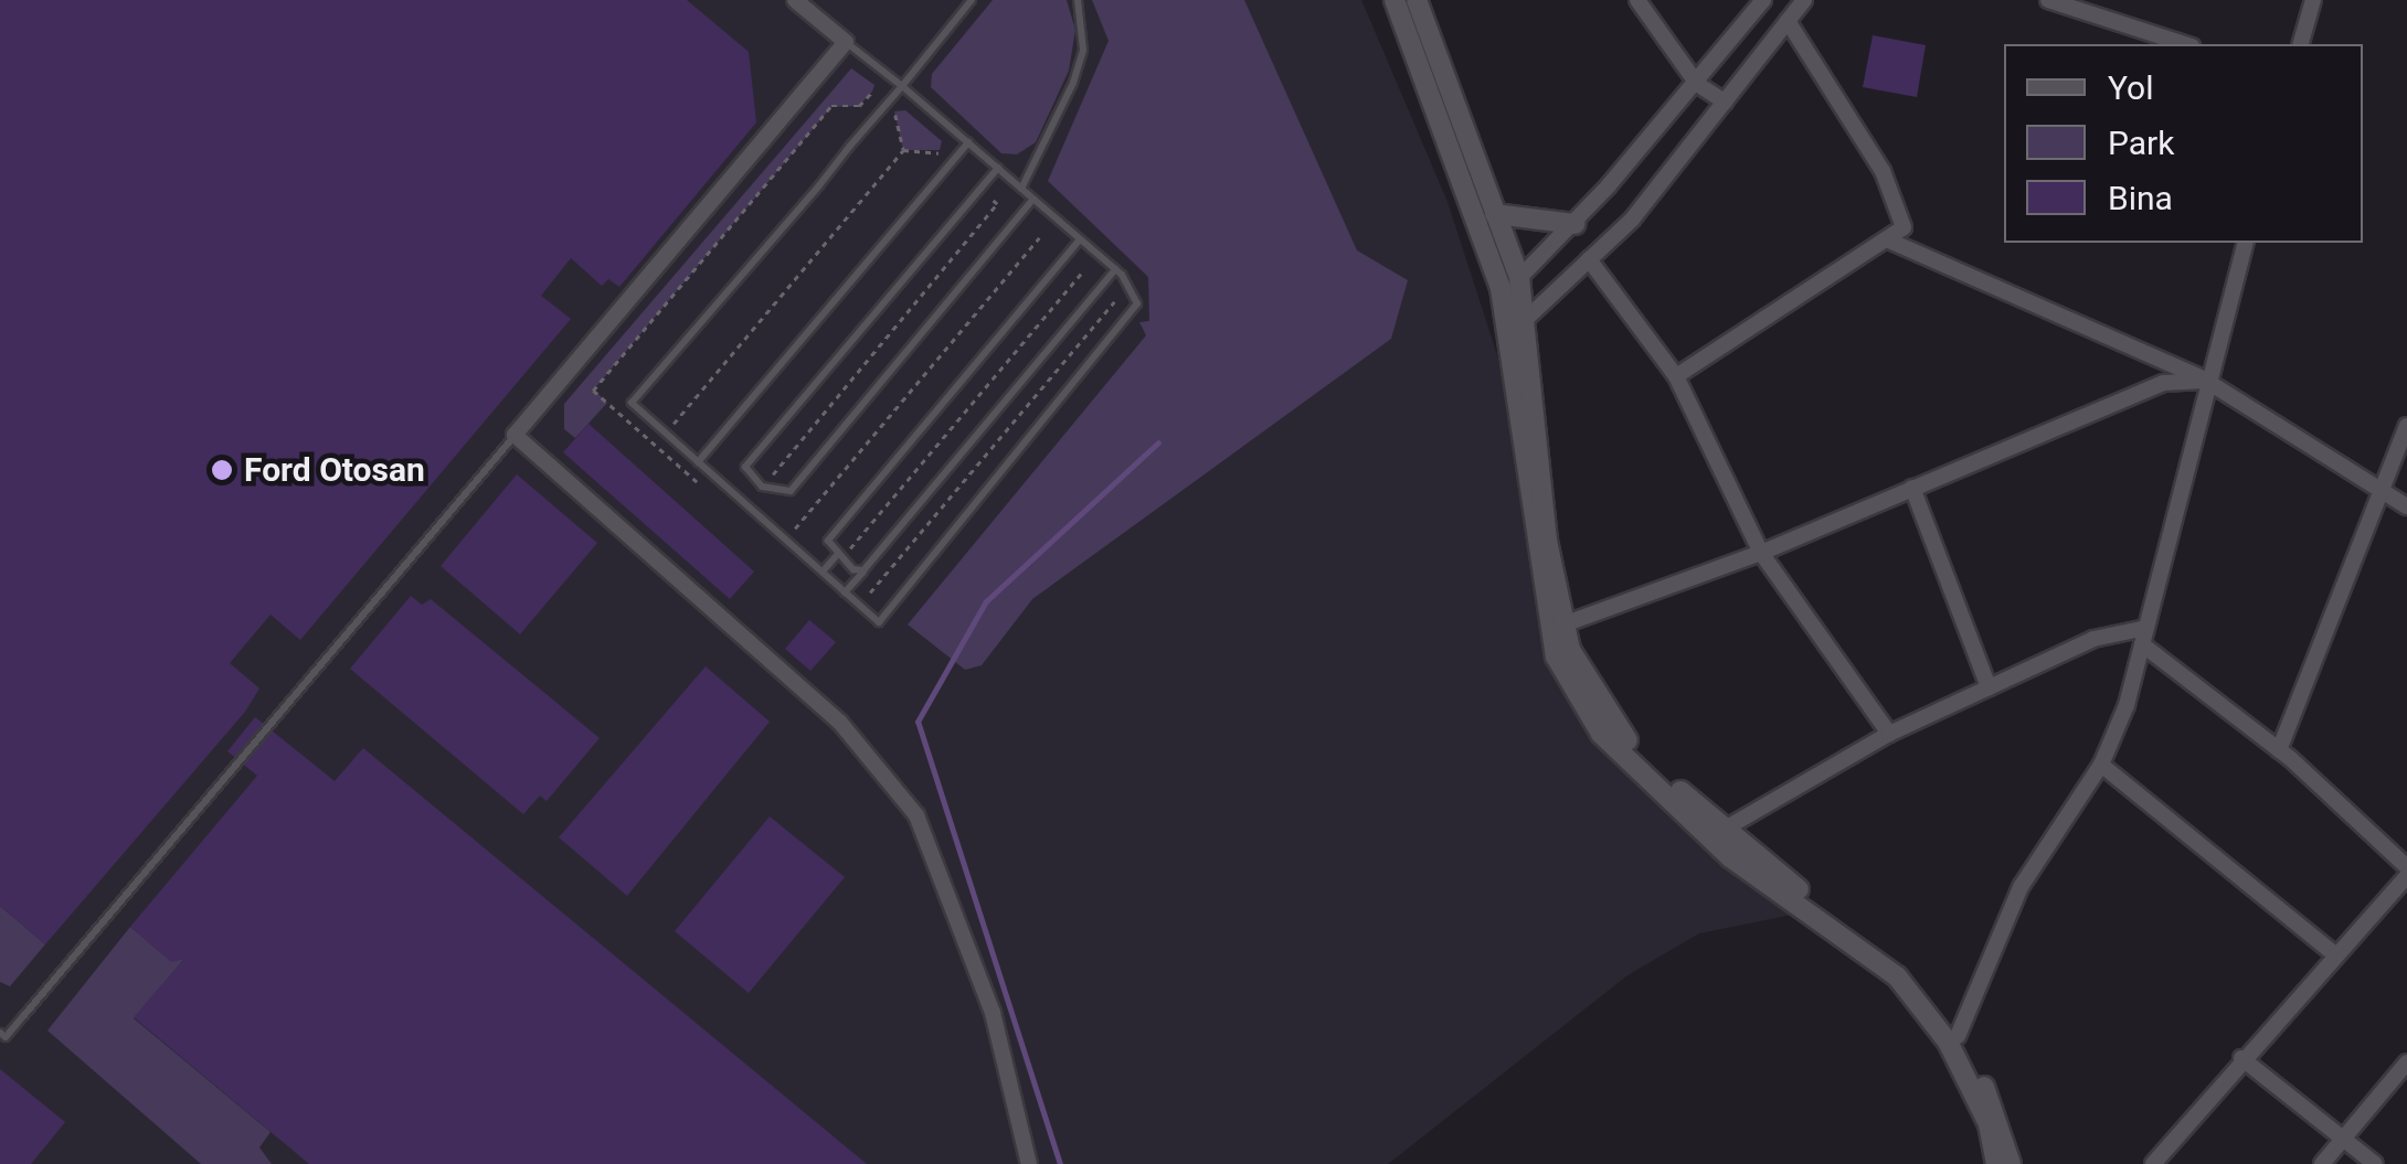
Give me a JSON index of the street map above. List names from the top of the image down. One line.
{"places":["Ford Otosan"],"legend":["Yol","Park","Bina"]}
